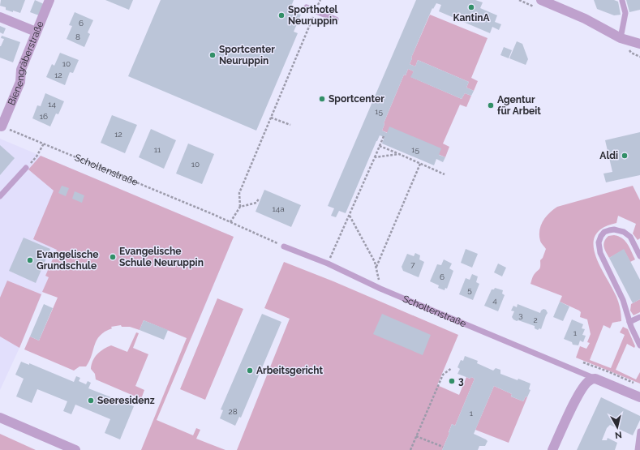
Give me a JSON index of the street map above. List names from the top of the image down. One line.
{"streets":{"street":["Bienengräberstraße","Scholtenstraße"]},"crossings":[["Bienengräberstraße","Scholtenstraße"]],"places":["KantinA","Sporthotel Neuruppin","Sportcenter Neuruppin","Sportcenter","Agentur für Arbeit","Aldi","Evangelische Schule Neuruppin","Evangelische Grundschule","Arbeitsgericht","3","Seeresidenz"],"house_numbers":["6","8","10","12","14","15","16","12","11","15","10","14a","7","6","5","4","3","2","1","28","1"],"north":"bottom"}
